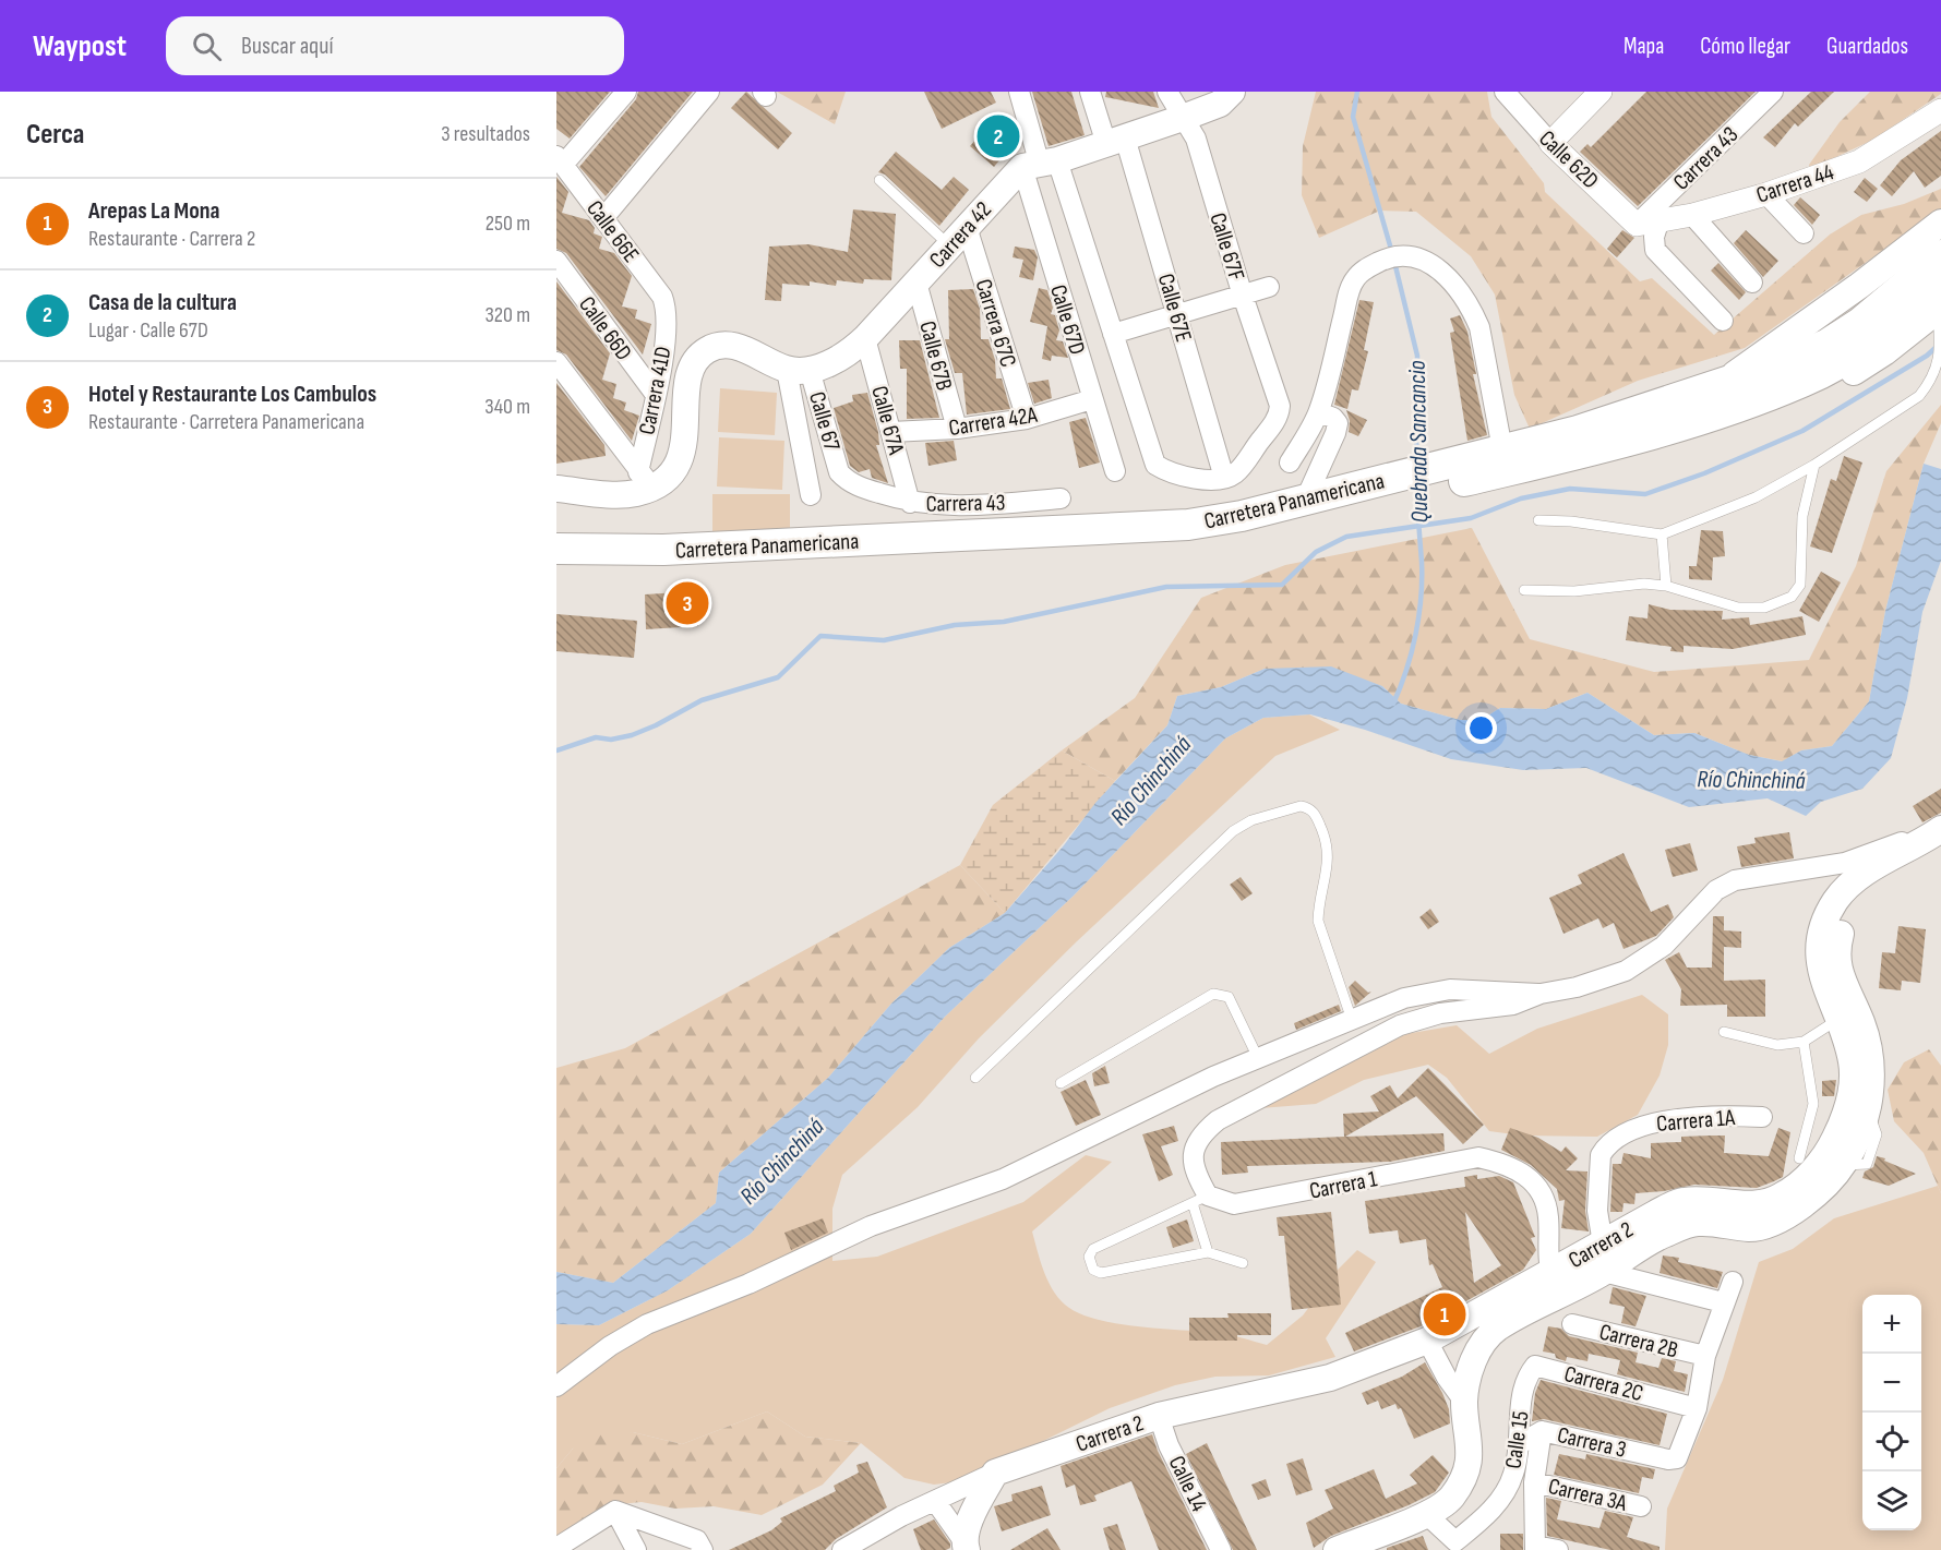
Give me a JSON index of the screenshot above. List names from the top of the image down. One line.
{"streets":{"highway":["Carretera Panamericana"],"main road":["Carrera 42","Carrera 41D","Carrera 2","Calle 15"],"street":["Carrera 43","Calle 62D","Carrera 44","Calle 66E","Calle 67F","Calle 67E","Calle 67D","Carrera 67C","Calle 66D","Calle 67B","Calle 67A","Calle 67","Carrera 42A","Carrera 1A","Carrera 1","Carrera 2B","Carrera 2C","Carrera 3","Calle 14","Carrera 3A"]},"crossings":[["Carrera 43","Calle 62D"],["Carrera 43","Carrera 44"],["Carrera 43","Calle 67A"],["Carrera 43","Calle 67"],["Calle 62D","Carrera 44"],["Calle 66E","Carrera 41D"],["Carrera 42","Calle 67F"],["Carrera 42","Calle 67E"],["Carrera 42","Calle 67D"],["Carrera 42","Carrera 67C"],["Carrera 42","Calle 67B"],["Carrera 42","Carrera 41D"],["Carrera 42","Calle 67A"],["Carrera 42","Calle 67"],["Calle 67F","Calle 67E"],["Calle 67F","Calle 67D"],["Calle 67E","Calle 67D"],["Calle 67D","Carrera 42A"],["Carrera 67C","Carrera 42A"],["Calle 66D","Carrera 41D"],["Calle 67B","Carrera 42A"],["Carrera 41D","Calle 67"],["Calle 67A","Carrera 42A"],["Carrera 1A","Carrera 2"],["Carrera 1","Carrera 2"],["Carrera 2","Calle 15"],["Carrera 2","Calle 14"],["Carrera 2C","Calle 15"],["Carrera 2C","Carrera 3"],["Calle 15","Carrera 3"]],"water":["Quebrada Sancancio","Río Chinchiná"],"page":{"header":"Waypost","search":"Buscar aquí","nav":["Mapa","Cómo llegar","Guardados"],"heading":["Cerca","3 resultados"],"pins":["2","3","1"],"list":[{"mark":"1","name":"Arepas La Mona","note":"Restaurante · Carrera 2","value":"250 m"},{"mark":"2","name":"Casa de la cultura","note":"Lugar · Calle 67D","value":"320 m"},{"mark":"3","name":"Hotel y Restaurante Los Cambulos","note":"Restaurante · Carretera Panamericana","value":"340 m"}],"map_buttons":["+","−"]}}
